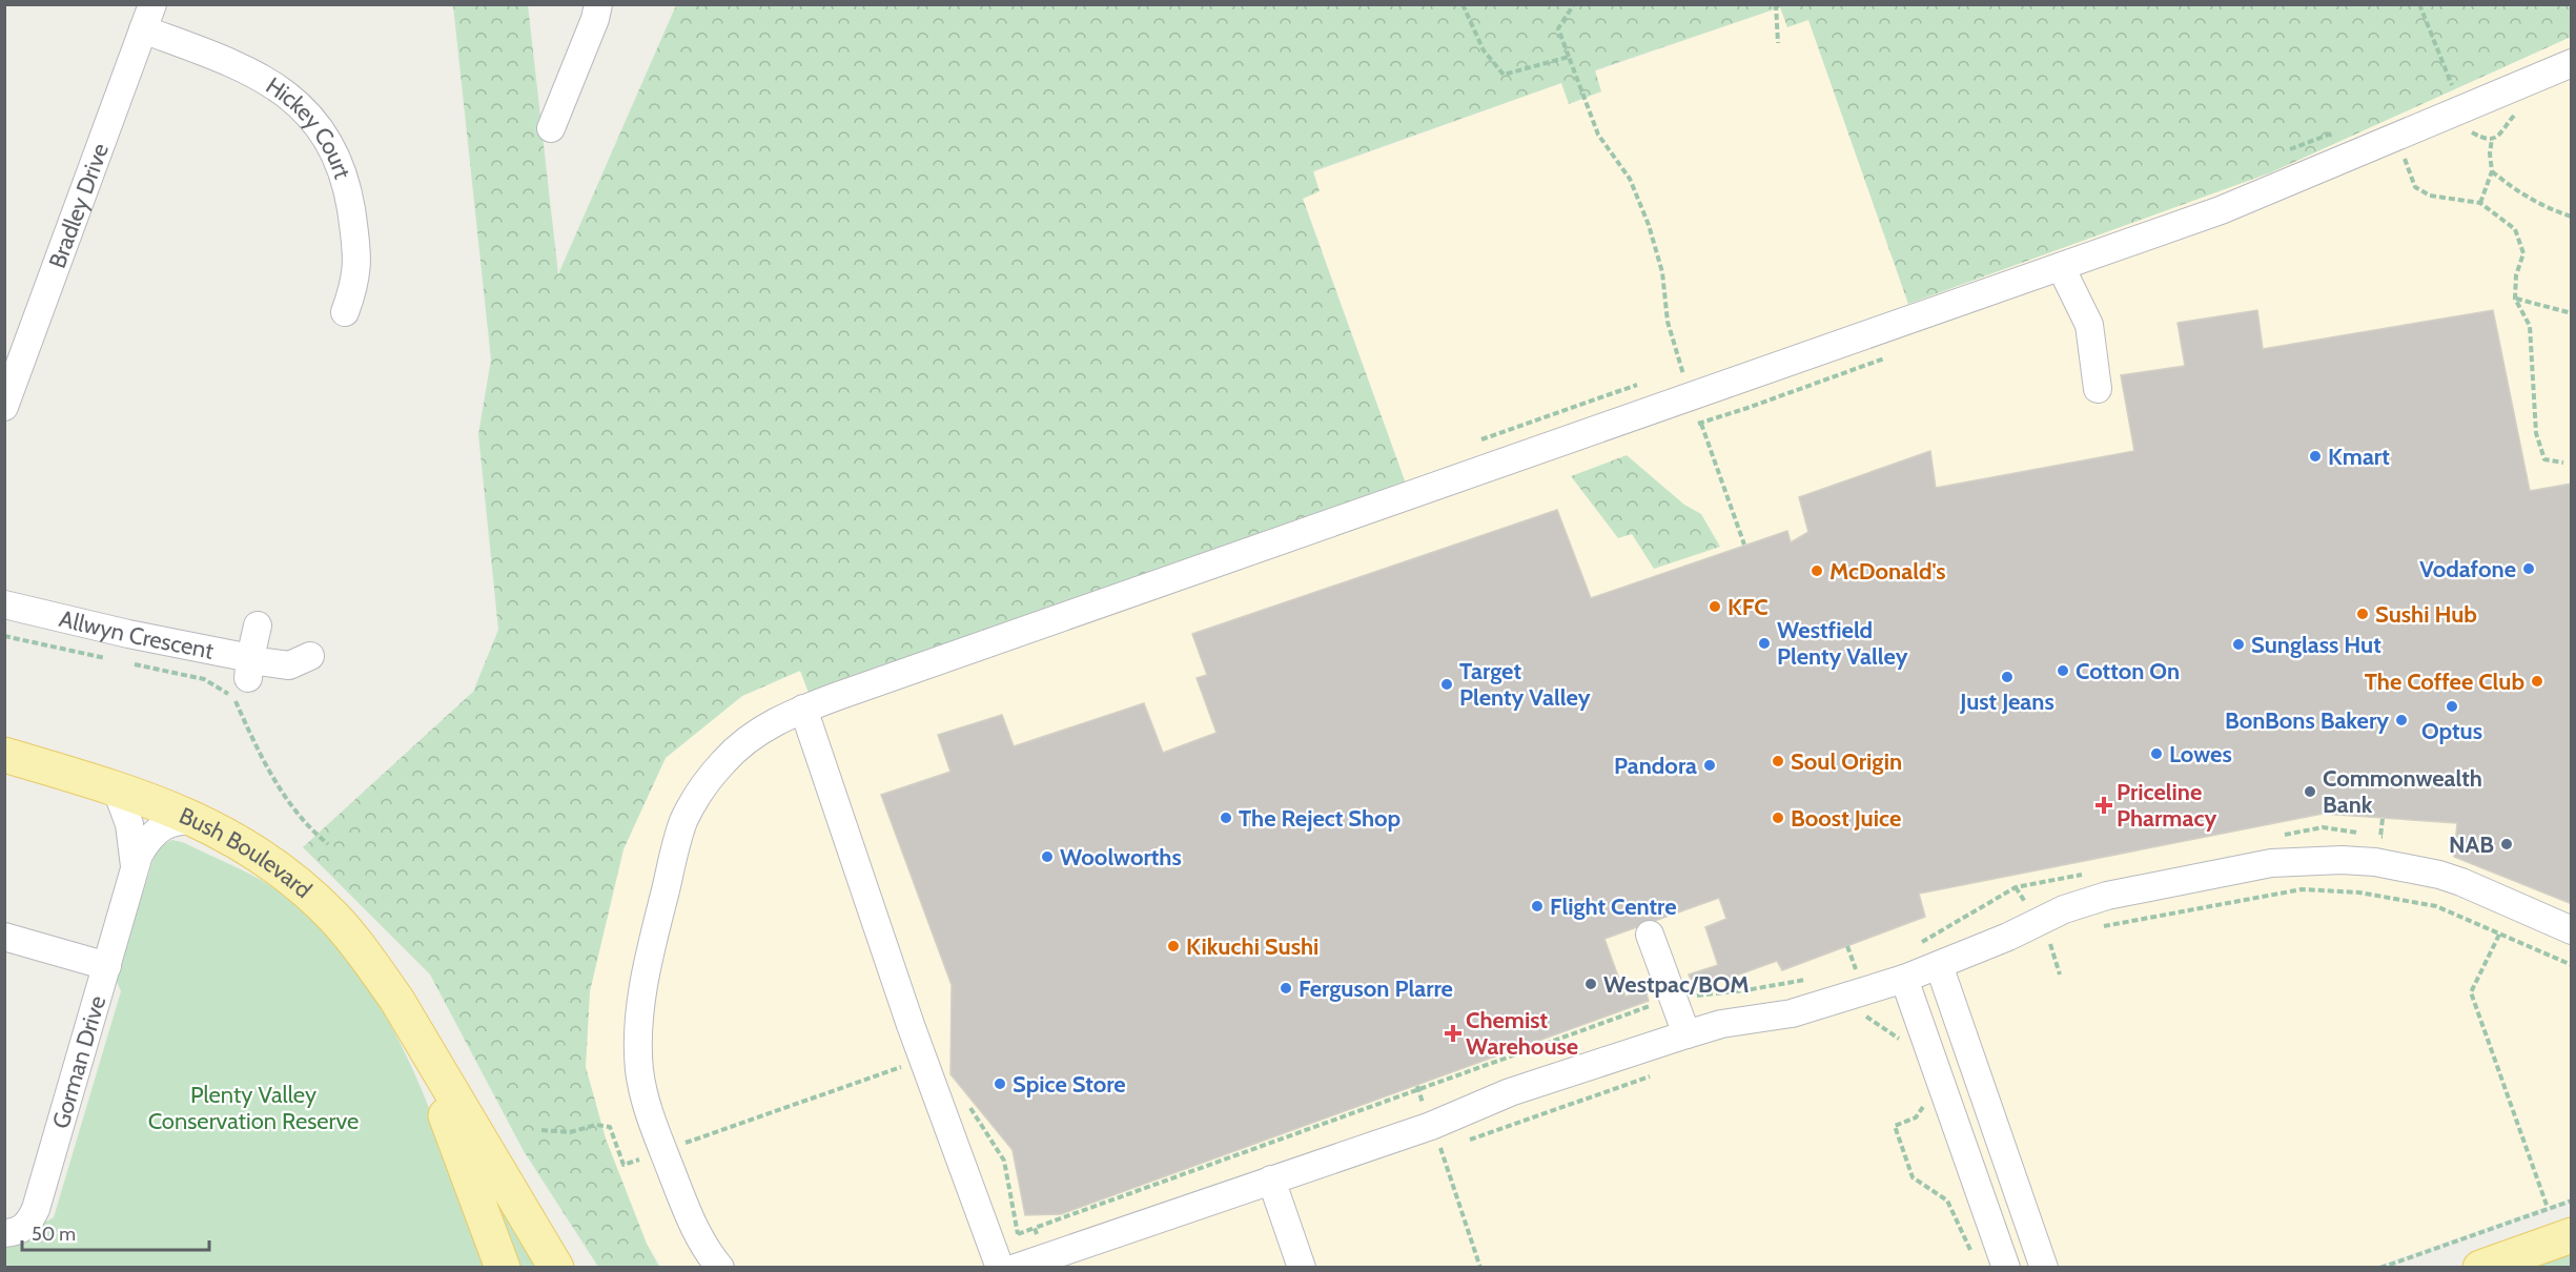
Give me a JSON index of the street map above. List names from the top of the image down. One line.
{"streets":{"main road":["Bush Boulevard"],"street":["Hickey Court","Bradley Drive","Allwyn Crescent","Gorman Drive"]},"crossings":[["Hickey Court","Bradley Drive"]],"parks":["Plenty Valley Conservation Reserve"],"places":{"other":["Kmart","Vodafone","McDonald's","KFC","Sushi Hub","Westfield Plenty Valley","Sunglass Hut","Cotton On","Just Jeans","The Coffee Club","Target Plenty Valley","Optus","BonBons Bakery","Lowes","Soul Origin","Pandora","Commonwealth Bank","The Reject Shop","Boost Juice","NAB","Woolworths","Flight Centre","Kikuchi Sushi","Westpac/BOM","Ferguson Plarre","Spice Store"],"health":["Priceline Pharmacy","Chemist Warehouse"]},"scale_bar":"50 m"}
